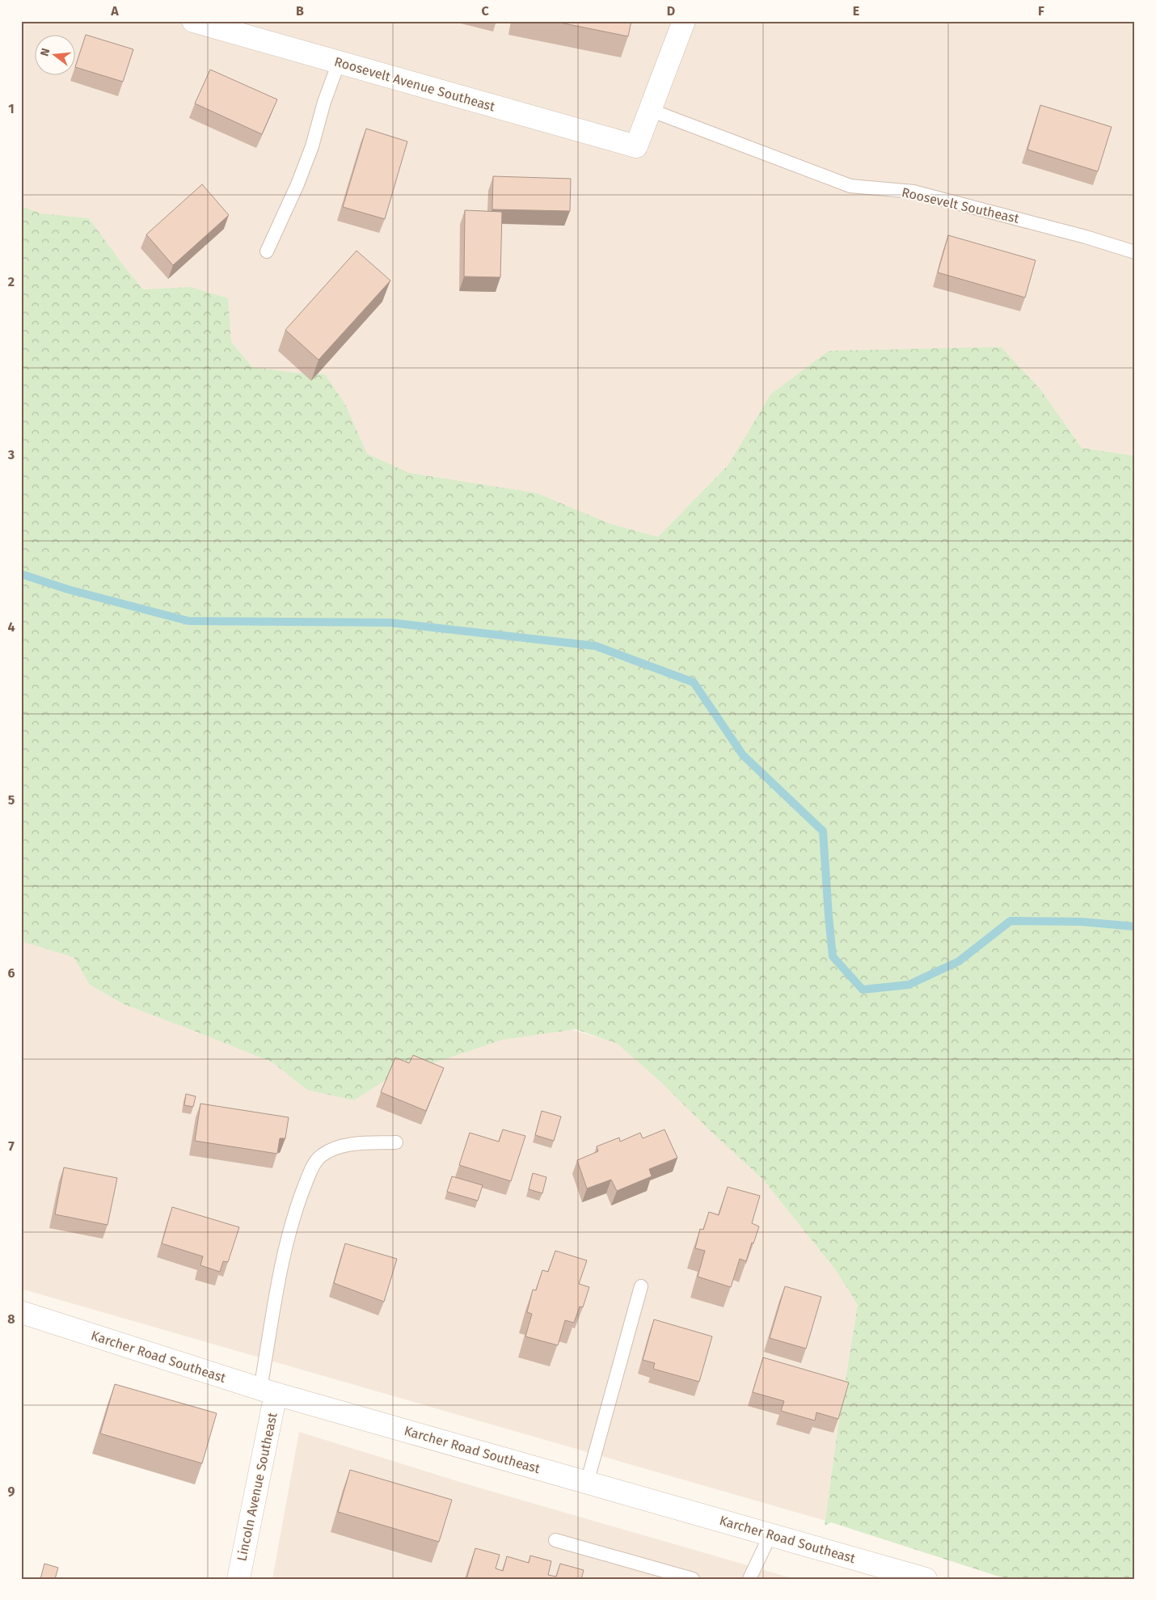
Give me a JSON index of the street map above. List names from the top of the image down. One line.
{"streets":{"street":["Roosevelt Avenue Southeast","Karcher Road Southeast","Lincoln Avenue Southeast"],"lane":["Roosevelt Southeast"]},"crossings":[["Roosevelt Avenue Southeast","Roosevelt Southeast"],["Karcher Road Southeast","Lincoln Avenue Southeast"]],"north":"left","grid":{"columns":["A","B","C","D","E","F"],"rows":["1","2","3","4","5","6","7","8","9"]}}
